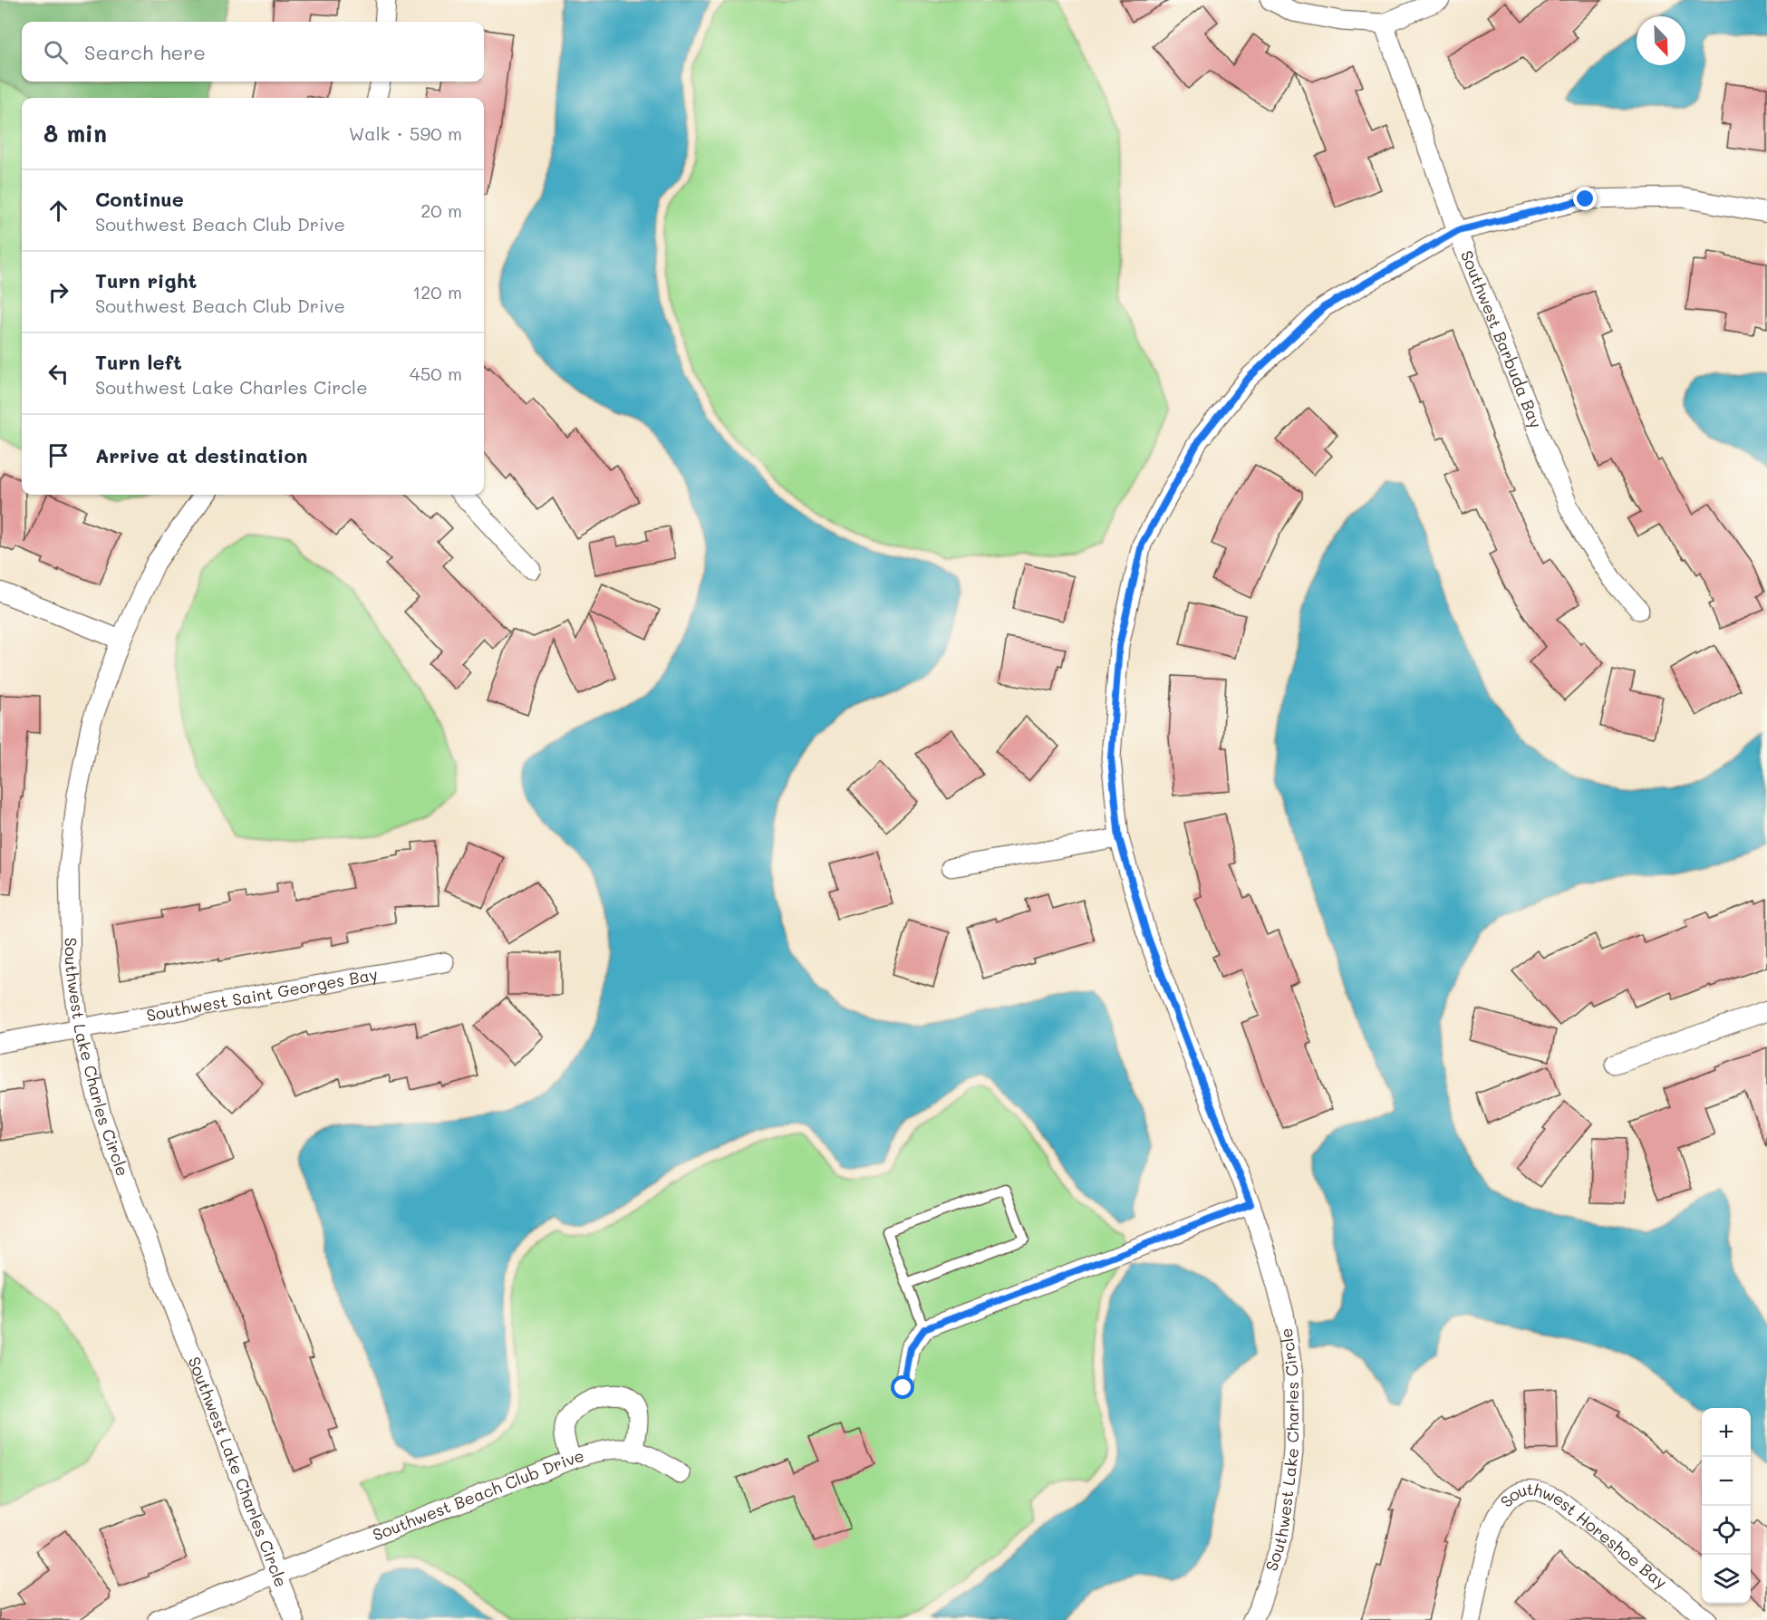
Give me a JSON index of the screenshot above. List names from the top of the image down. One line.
{"streets":{"street":["Southwest Barbuda Bay","Southwest Saint Georges Bay","Southwest Lake Charles Circle","Southwest Beach Club Drive","Southwest Horeshoe Bay"]},"crossings":[["Southwest Barbuda Bay","Southwest Lake Charles Circle"],["Southwest Saint Georges Bay","Southwest Lake Charles Circle"],["Southwest Lake Charles Circle","Southwest Beach Club Drive"]],"north":"bottom right","page":{"search":"Search here","heading":["8 min","Walk · 590 m"],"list":[["Continue","Southwest Beach Club Drive","20 m"],["Turn right","Southwest Beach Club Drive","120 m"],["Turn left","Southwest Lake Charles Circle","450 m"],"Arrive at destination"],"map_buttons":["+","−"]}}
